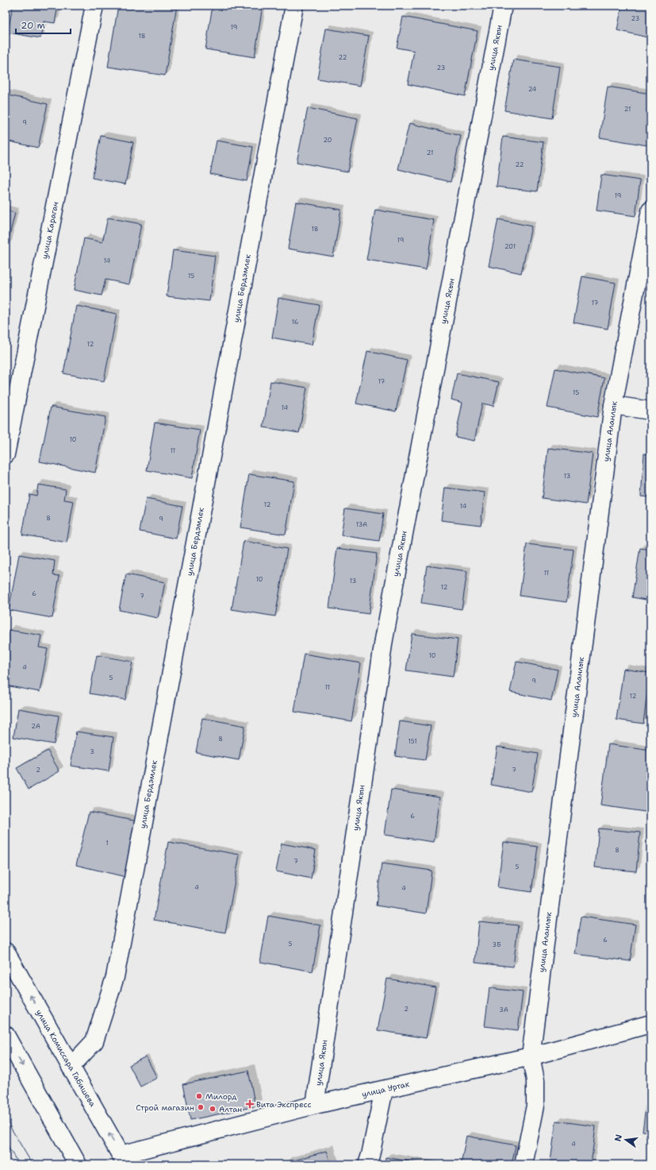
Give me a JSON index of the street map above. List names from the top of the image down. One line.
{"streets":{"street":["улица Якын","улица Карагач","улица Бердэмлек","улица Аланлык","улица Комиссара Габишева","улица Уртак"]},"crossings":[["улица Якын","улица Уртак"],["улица Бердэмлек","улица Комиссара Габишева"],["улица Аланлык","улица Уртак"],["улица Комиссара Габишева","улица Уртак"]],"places":{"other":["Милорд","Строй магазин","Алтан"],"health":["Вита Экспресс"]},"house_numbers":["23","19","18","22","23","24","21","9","20","21","22","19","18","19","201","14","15","17","16","12","17","15","14","10","11","13","12","14","8","9","13А","11","10","13","12","6","7","10","4","5","9","11","12","2А","8","151","3","2","7","6","1","8","7","5","4","4","6","5","3Б","2","3А","4"],"scale_bar":"20 m","north":"left"}
